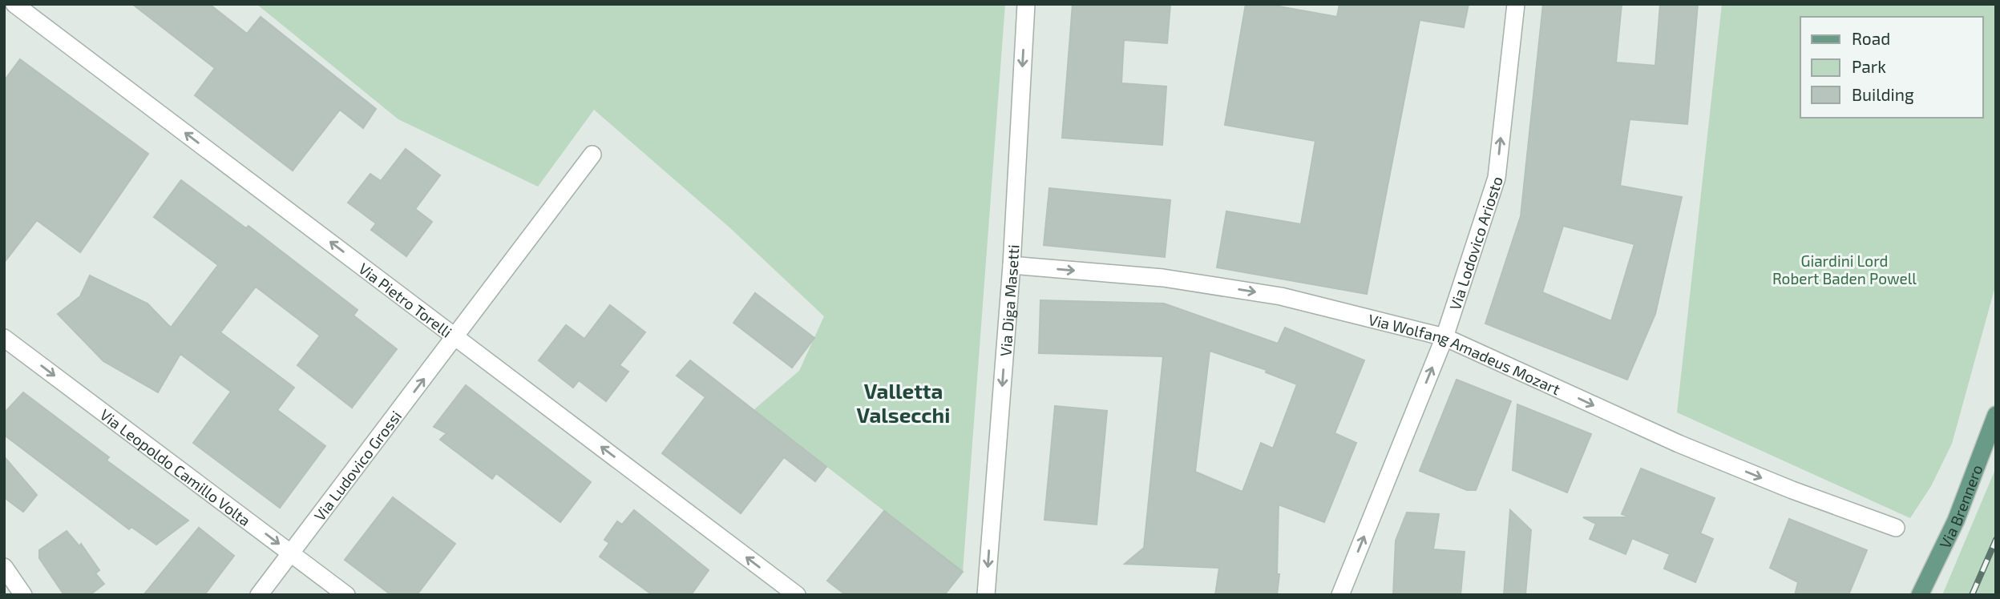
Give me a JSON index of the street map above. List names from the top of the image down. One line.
{"streets":{"main road":["Via Brennero"],"street":["Via Lodovico Ariosto","Via Pietro Torelli","Via Diga Masetti","Via Wolfang Amadeus Mozart","Via Leopoldo Camillo Volta","Via Ludovico Grossi"]},"crossings":[["Via Lodovico Ariosto","Via Wolfang Amadeus Mozart"],["Via Pietro Torelli","Via Ludovico Grossi"],["Via Diga Masetti","Via Wolfang Amadeus Mozart"],["Via Leopoldo Camillo Volta","Via Ludovico Grossi"]],"one_way":["Via Lodovico Ariosto","Via Pietro Torelli","Via Diga Masetti","Via Wolfang Amadeus Mozart","Via Leopoldo Camillo Volta","Via Ludovico Grossi"],"districts":["Valletta Valsecchi"],"parks":["Giardini Lord Robert Baden Powell"],"legend":["Road","Park","Building"]}
